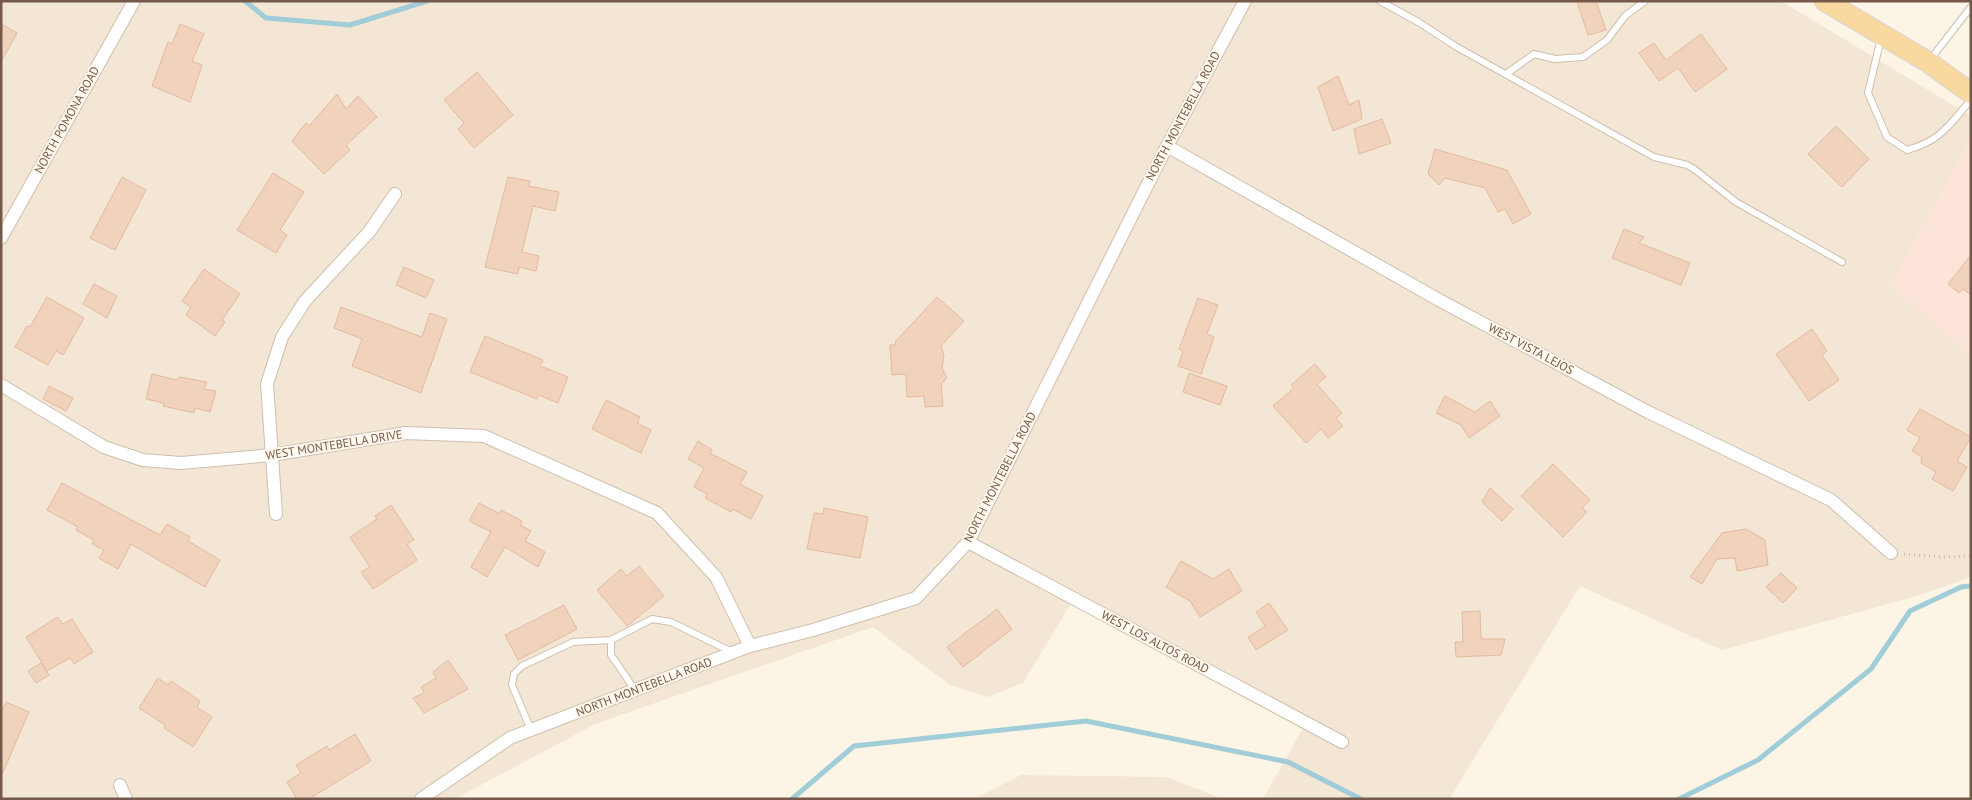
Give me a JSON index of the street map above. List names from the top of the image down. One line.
{"streets":{"street":["NORTH MONTEBELLA ROAD","NORTH POMONA ROAD","WEST VISTA LEJOS","WEST MONTEBELLA DRIVE","WEST LOS ALTOS ROAD"]},"crossings":[["NORTH MONTEBELLA ROAD","WEST VISTA LEJOS"],["NORTH MONTEBELLA ROAD","WEST MONTEBELLA DRIVE"],["NORTH MONTEBELLA ROAD","WEST LOS ALTOS ROAD"]]}
